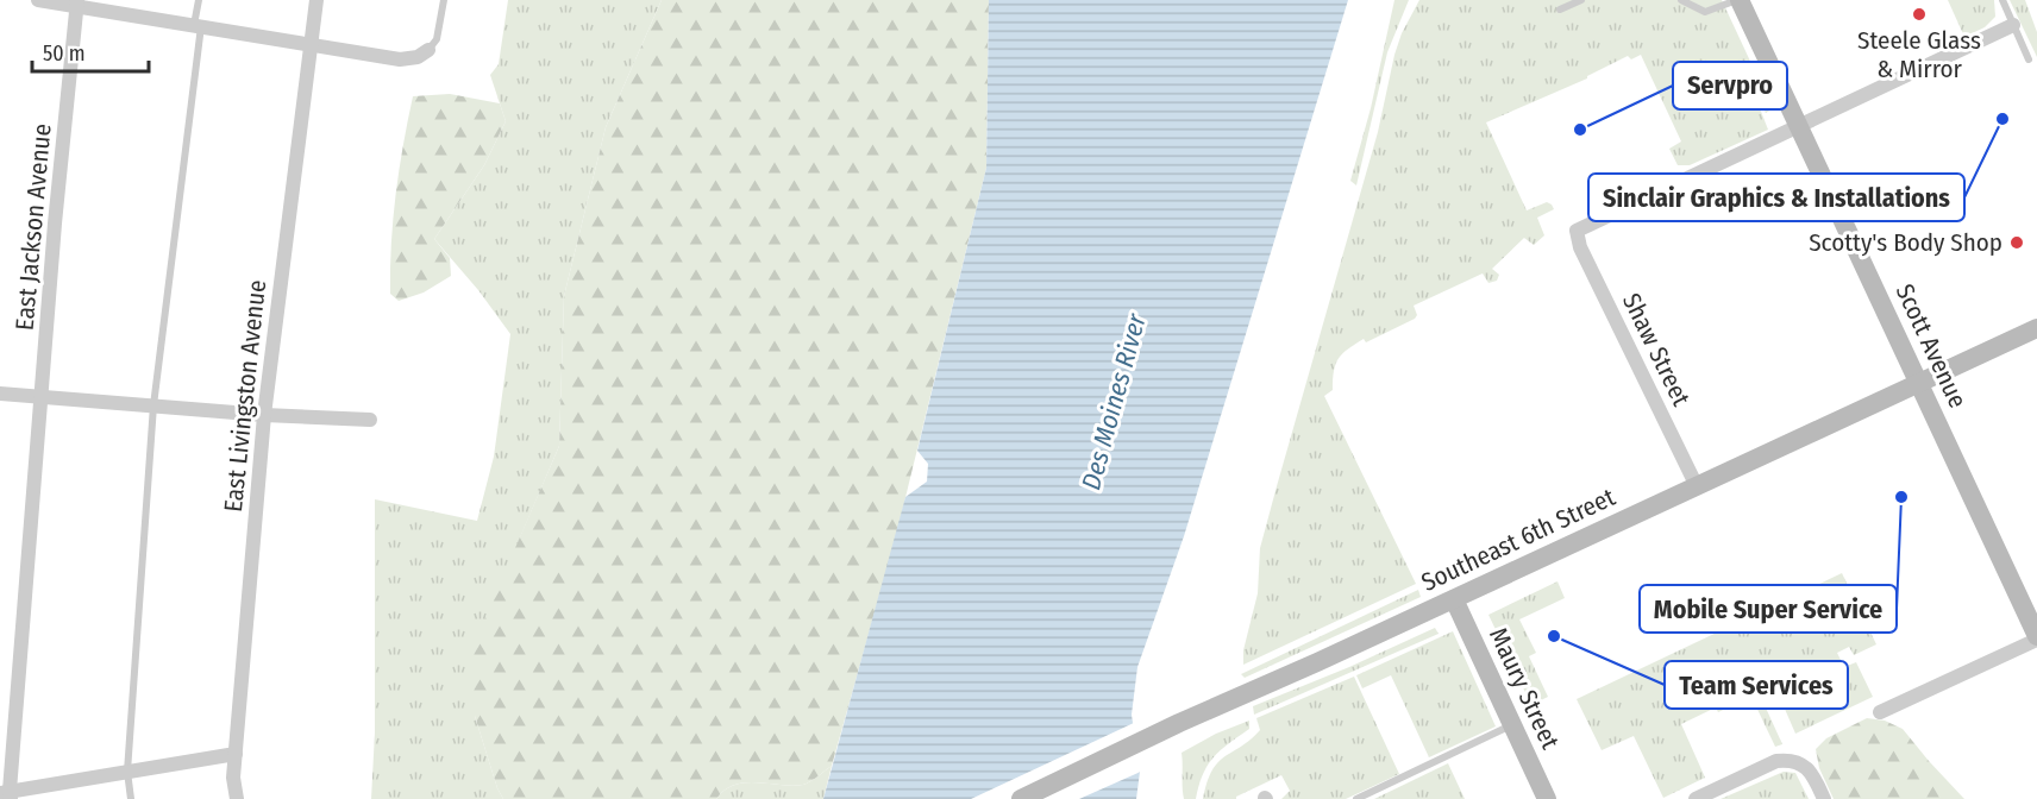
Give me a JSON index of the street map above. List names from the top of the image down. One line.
{"streets":{"main road":["Scott Avenue","Southeast 6th Street","Maury Street"],"street":["East Jackson Avenue","Shaw Street","East Livingston Avenue"]},"crossings":[["Scott Avenue","Shaw Street"],["Scott Avenue","Southeast 6th Street"],["Shaw Street","Southeast 6th Street"],["Southeast 6th Street","Maury Street"]],"water":["Des Moines River"],"places":["Steele Glass & Mirror","Sinclair Graphics & Installations","Servpro","Scotty's Body Shop","Mobile Super Service","Team Services"],"scale_bar":"50 m"}
